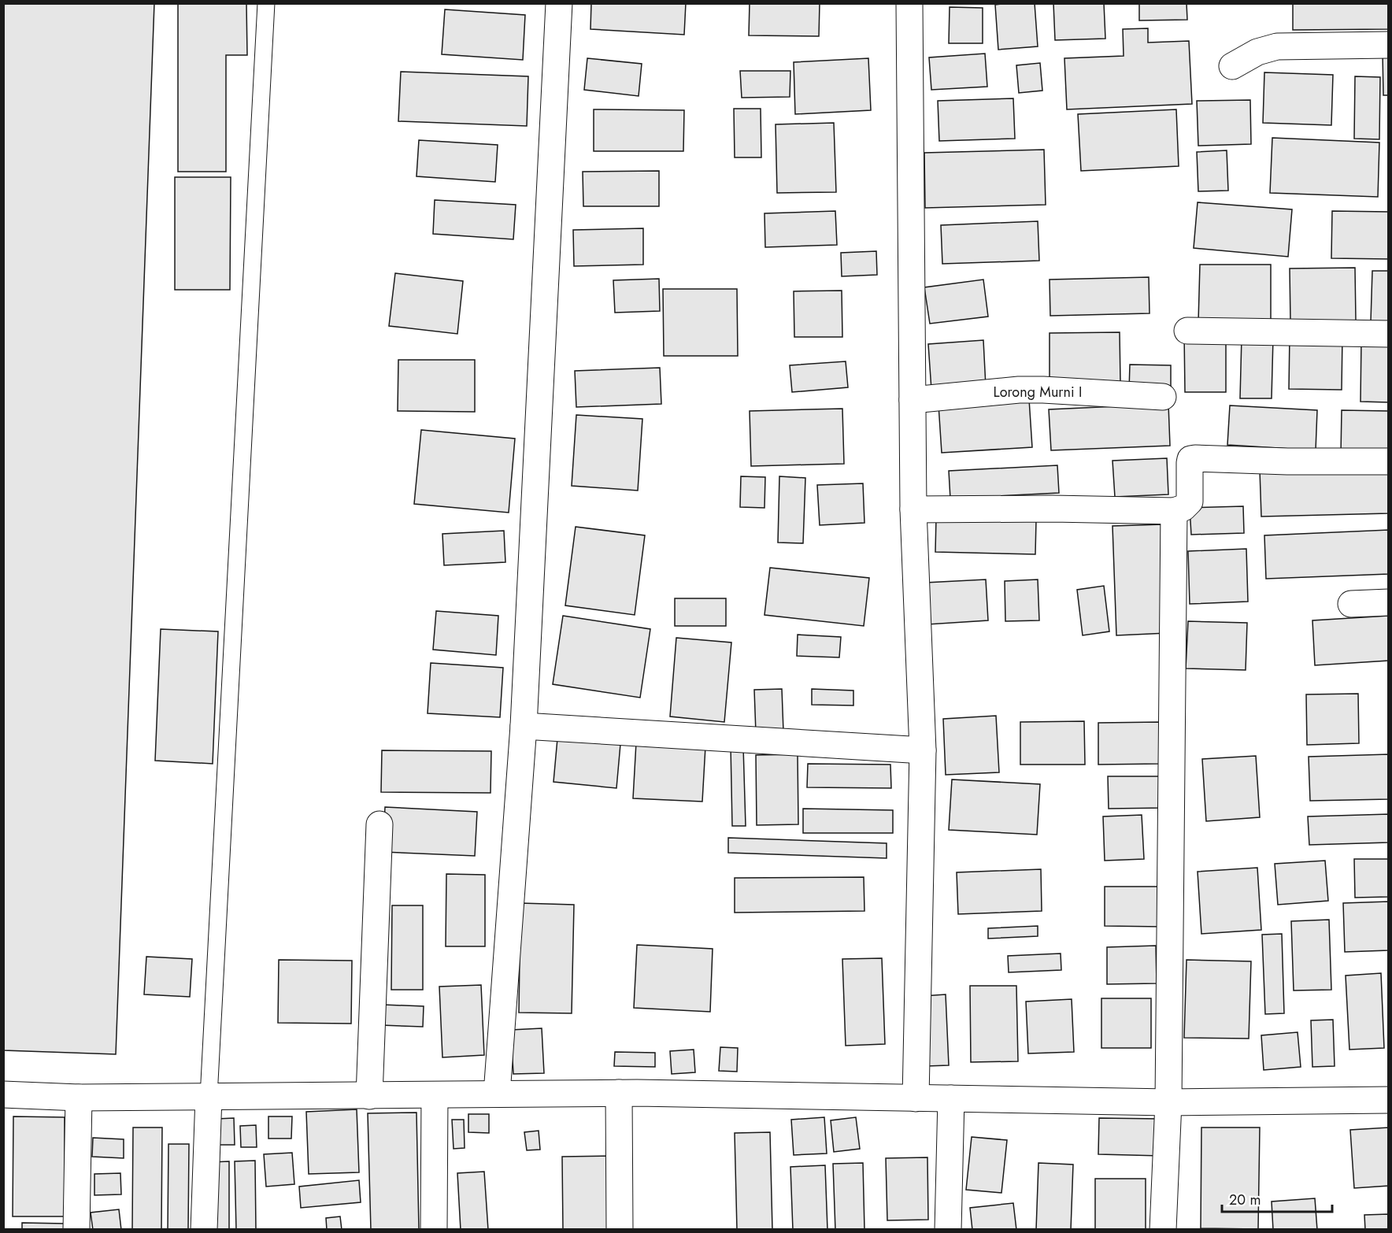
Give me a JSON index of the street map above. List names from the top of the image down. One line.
{"streets":{"street":["Lorong Murni I"]},"scale_bar":"20 m"}
